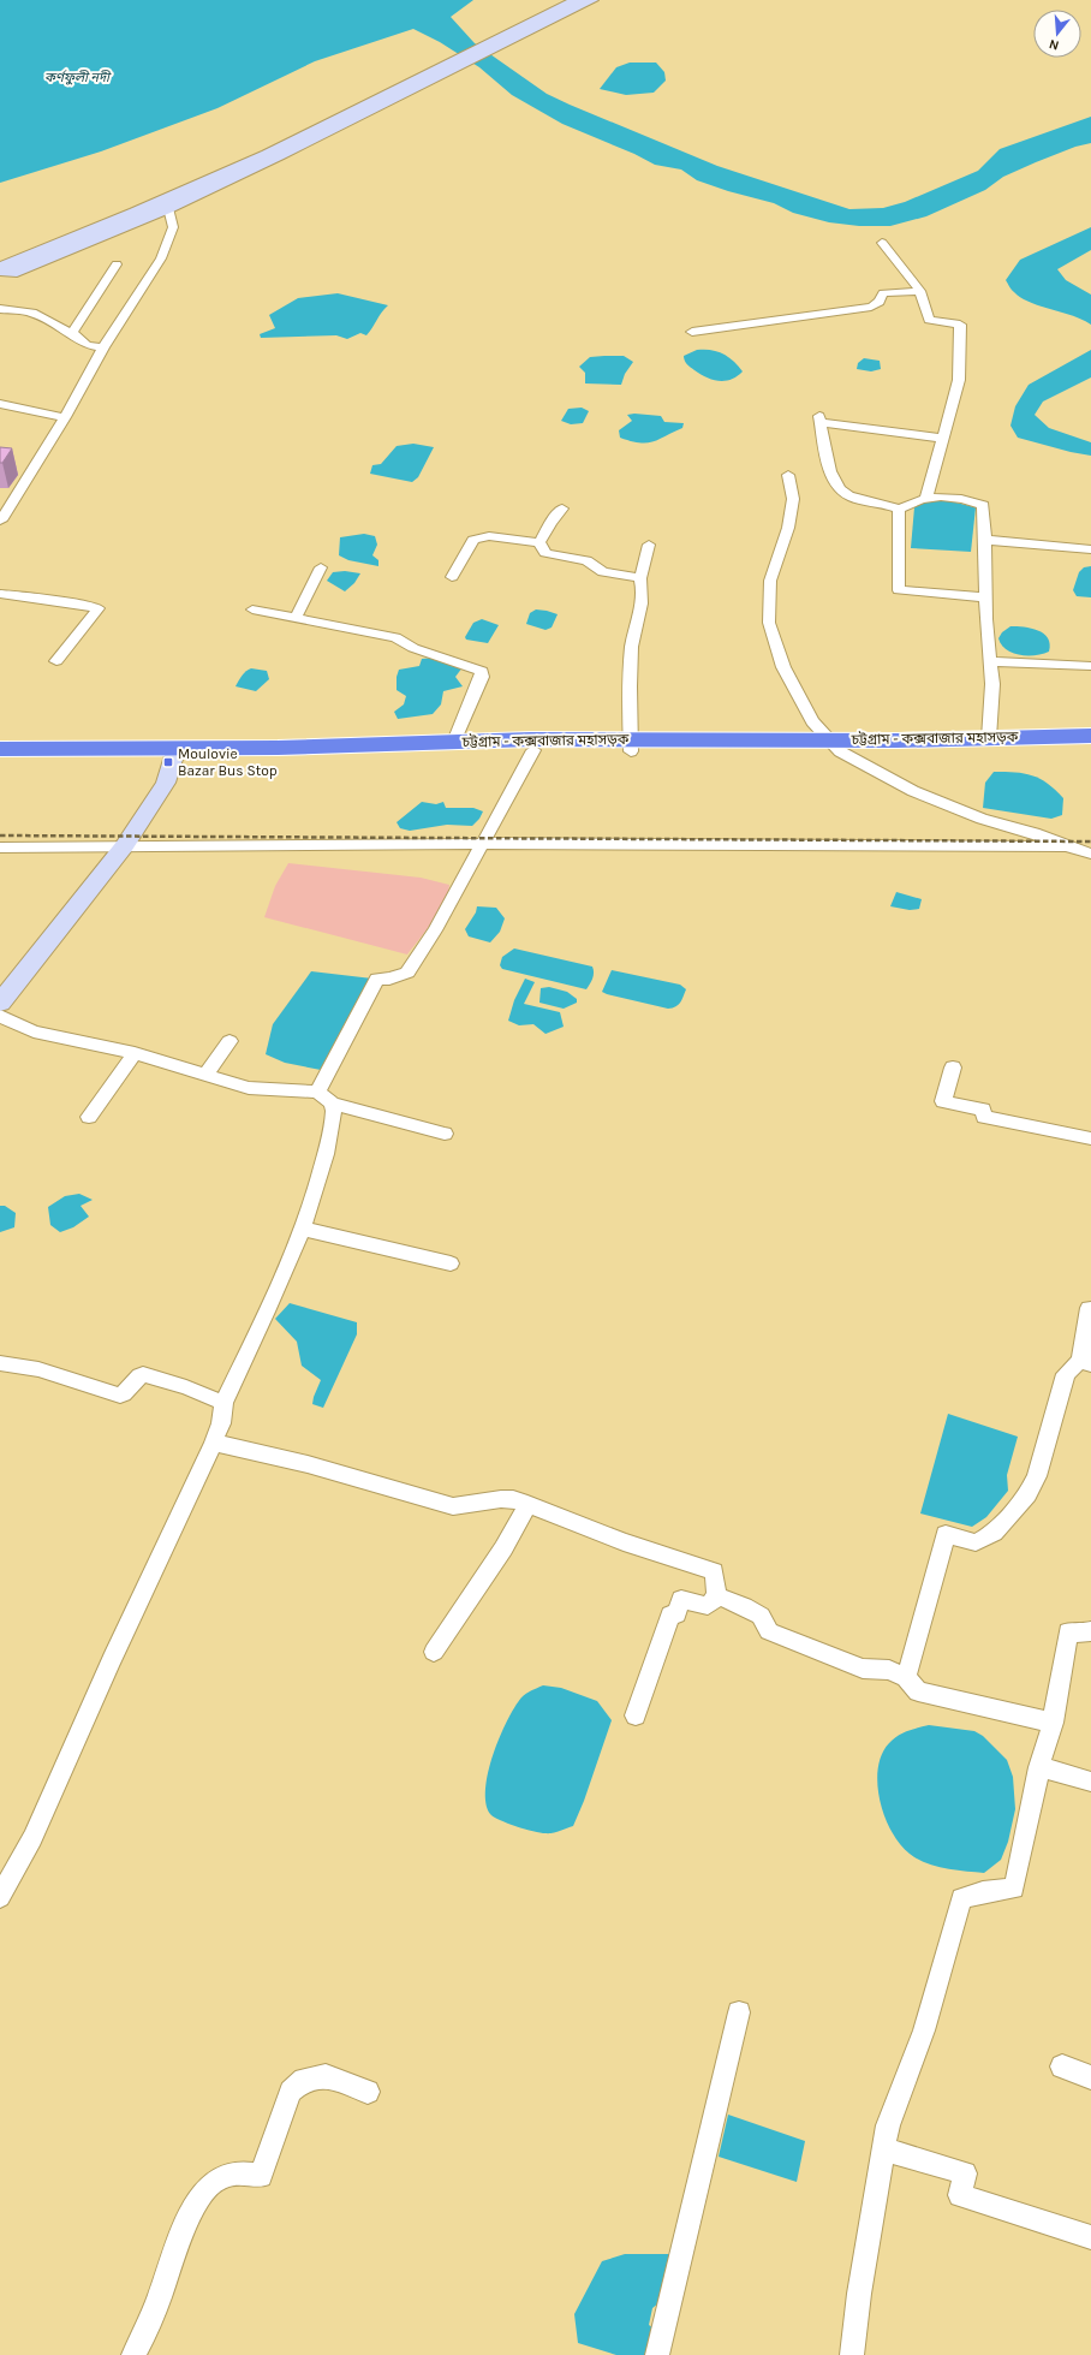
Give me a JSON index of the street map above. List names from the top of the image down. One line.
{"streets":{"highway":["চট্টগ্রাম - কক্সবাজার মহাসড়ক"]},"water":["কর্ণফুলী নদী"],"places":{"transit":["Moulovie Bazar Bus Stop"]},"north":"bottom"}
